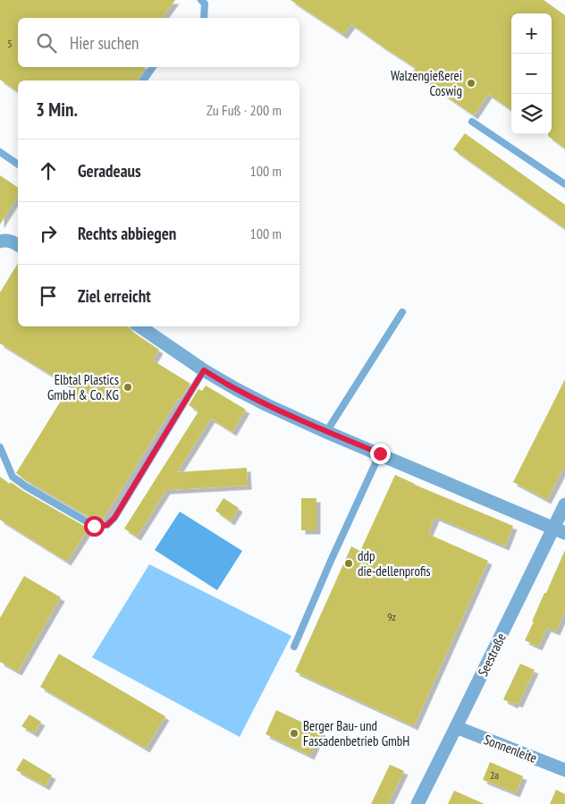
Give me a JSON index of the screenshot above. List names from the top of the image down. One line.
{"streets":{"street":["Seestraße","Sonnenleite"]},"crossings":[["Seestraße","Sonnenleite"]],"places":["Walzengießerei Coswig","Elbtal Plastics GmbH & Co. KG","ddp die-dellenprofis","Berger Bau- und Fassadenbetrieb GmbH"],"house_numbers":["5","9z","2a"],"page":{"map_buttons":["+","−"],"search":"Hier suchen","heading":["3 Min.","Zu Fuß · 200 m"],"list":[["Geradeaus","100 m"],["Rechts abbiegen","100 m"],"Ziel erreicht"]}}
